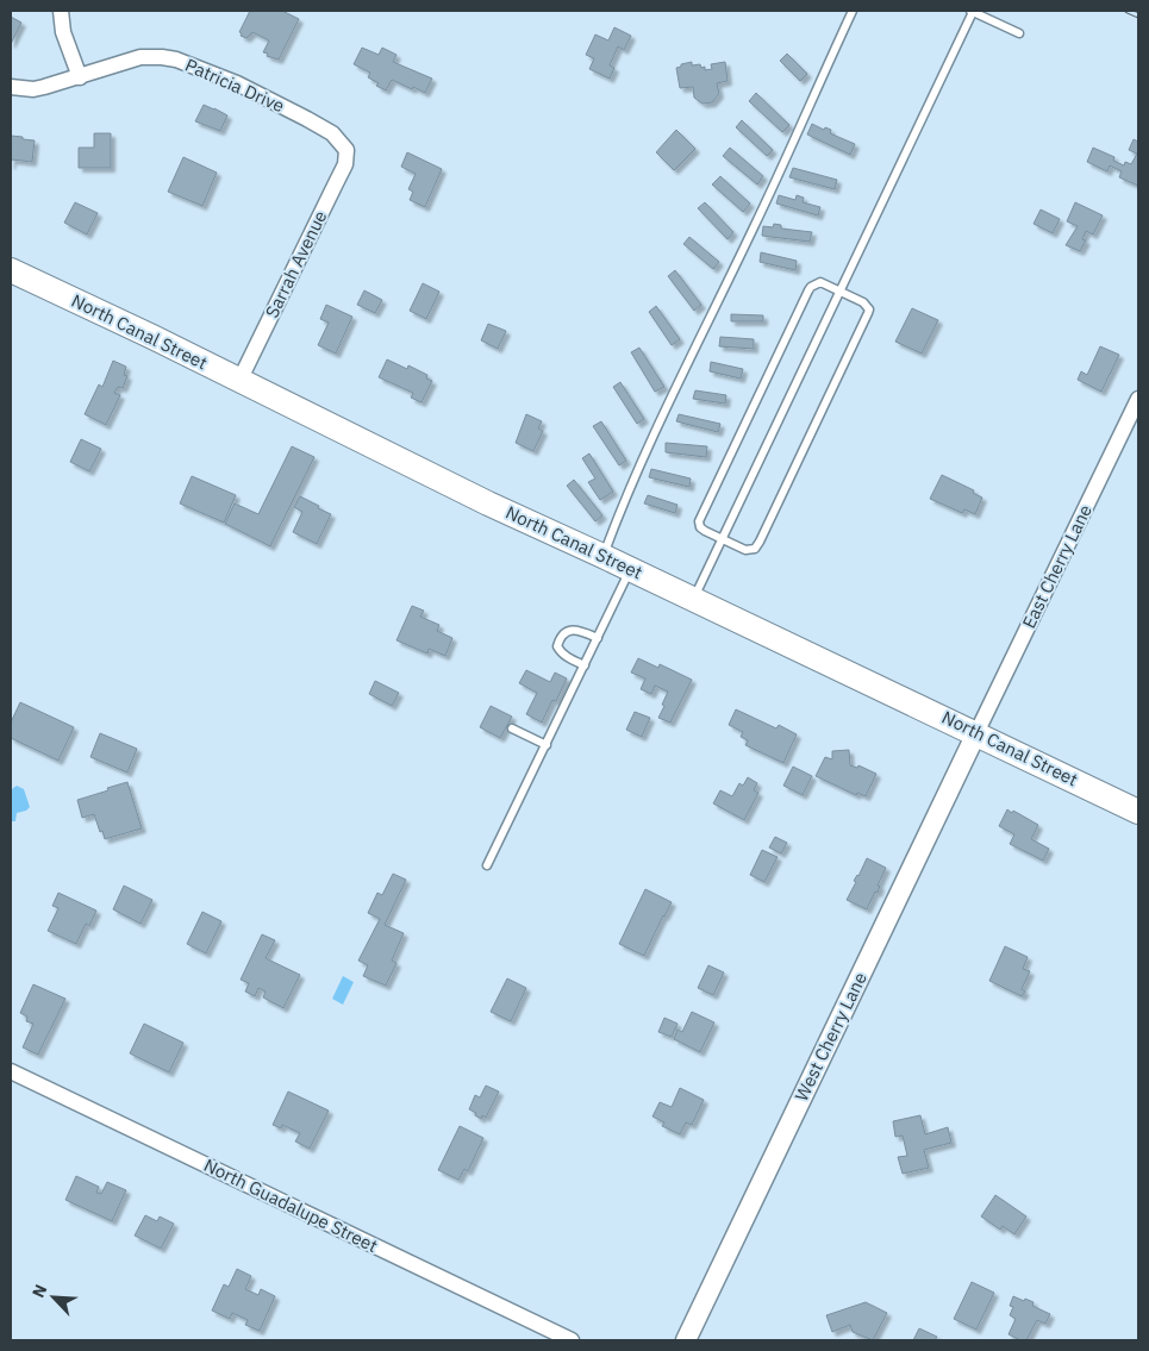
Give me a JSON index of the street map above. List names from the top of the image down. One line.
{"streets":{"main road":["North Canal Street"],"street":["Patricia Drive","Sarrah Avenue","East Cherry Lane","West Cherry Lane","North Guadalupe Street"]},"crossings":[["Patricia Drive","Sarrah Avenue"],["Sarrah Avenue","North Canal Street"],["North Canal Street","East Cherry Lane"],["North Canal Street","West Cherry Lane"],["East Cherry Lane","West Cherry Lane"]],"north":"top left"}
